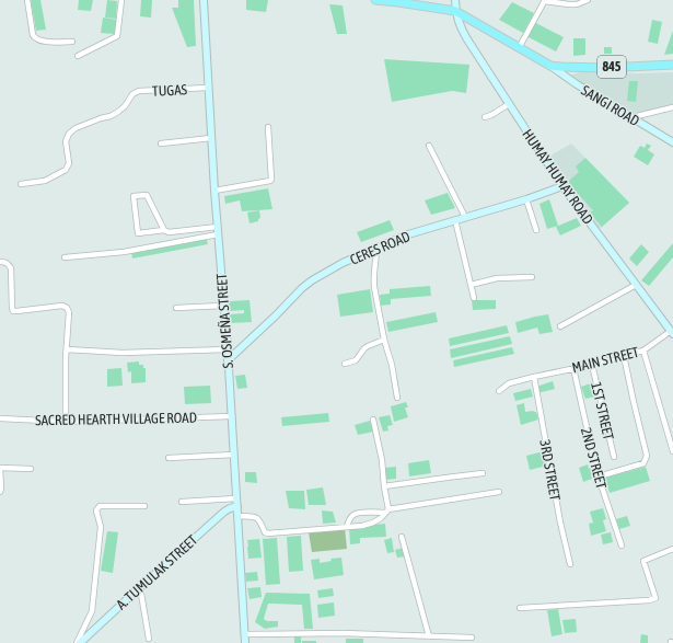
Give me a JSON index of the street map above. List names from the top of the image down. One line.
{"streets":{"main road":["845"],"street":["TUGAS","SANGI ROAD","HUMAY HUMAY ROAD","CERES ROAD","S. OSMEÑA STREET","MAIN STREET","1ST STREET","SACRED HEARTH VILLAGE ROAD","2ND STREET","3RD STREET","A. TUMULAK STREET"]},"crossings":[["845","SANGI ROAD"],["845","HUMAY HUMAY ROAD"],["TUGAS","S. OSMEÑA STREET"],["HUMAY HUMAY ROAD","CERES ROAD"],["HUMAY HUMAY ROAD","MAIN STREET"],["CERES ROAD","S. OSMEÑA STREET"],["S. OSMEÑA STREET","SACRED HEARTH VILLAGE ROAD"],["S. OSMEÑA STREET","A. TUMULAK STREET"],["MAIN STREET","1ST STREET"],["MAIN STREET","2ND STREET"],["MAIN STREET","3RD STREET"]]}
